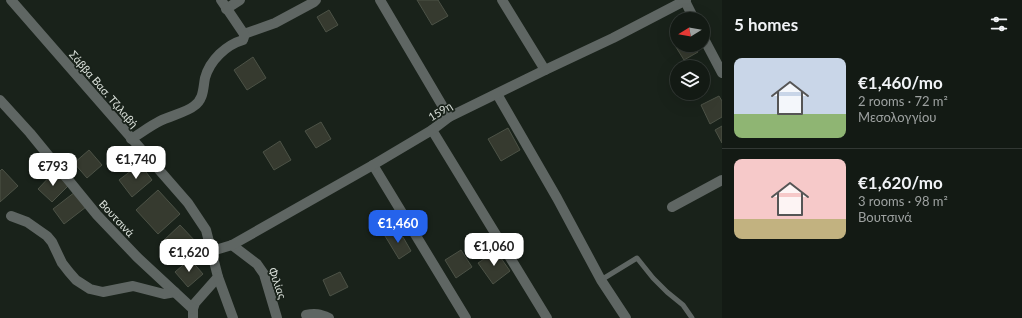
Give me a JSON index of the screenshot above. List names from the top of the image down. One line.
{"streets":{"street":["Σάββα Βασ. Τζιλαβή","159η","Βουτσινά","Φιλίας"]},"crossings":[["Σάββα Βασ. Τζιλαβή","159η"],["159η","Φιλίας"]],"north":"left","page":{"heading":"5 homes","list":[{"name":"€1,460/mo","note":"2 rooms · 72 m² · Μεσολογγίου"},{"name":"€1,620/mo","note":"3 rooms · 98 m² · Βουτσινά"}],"price":["€1,740","€793","€1,460","€1,060","€1,620"]}}
